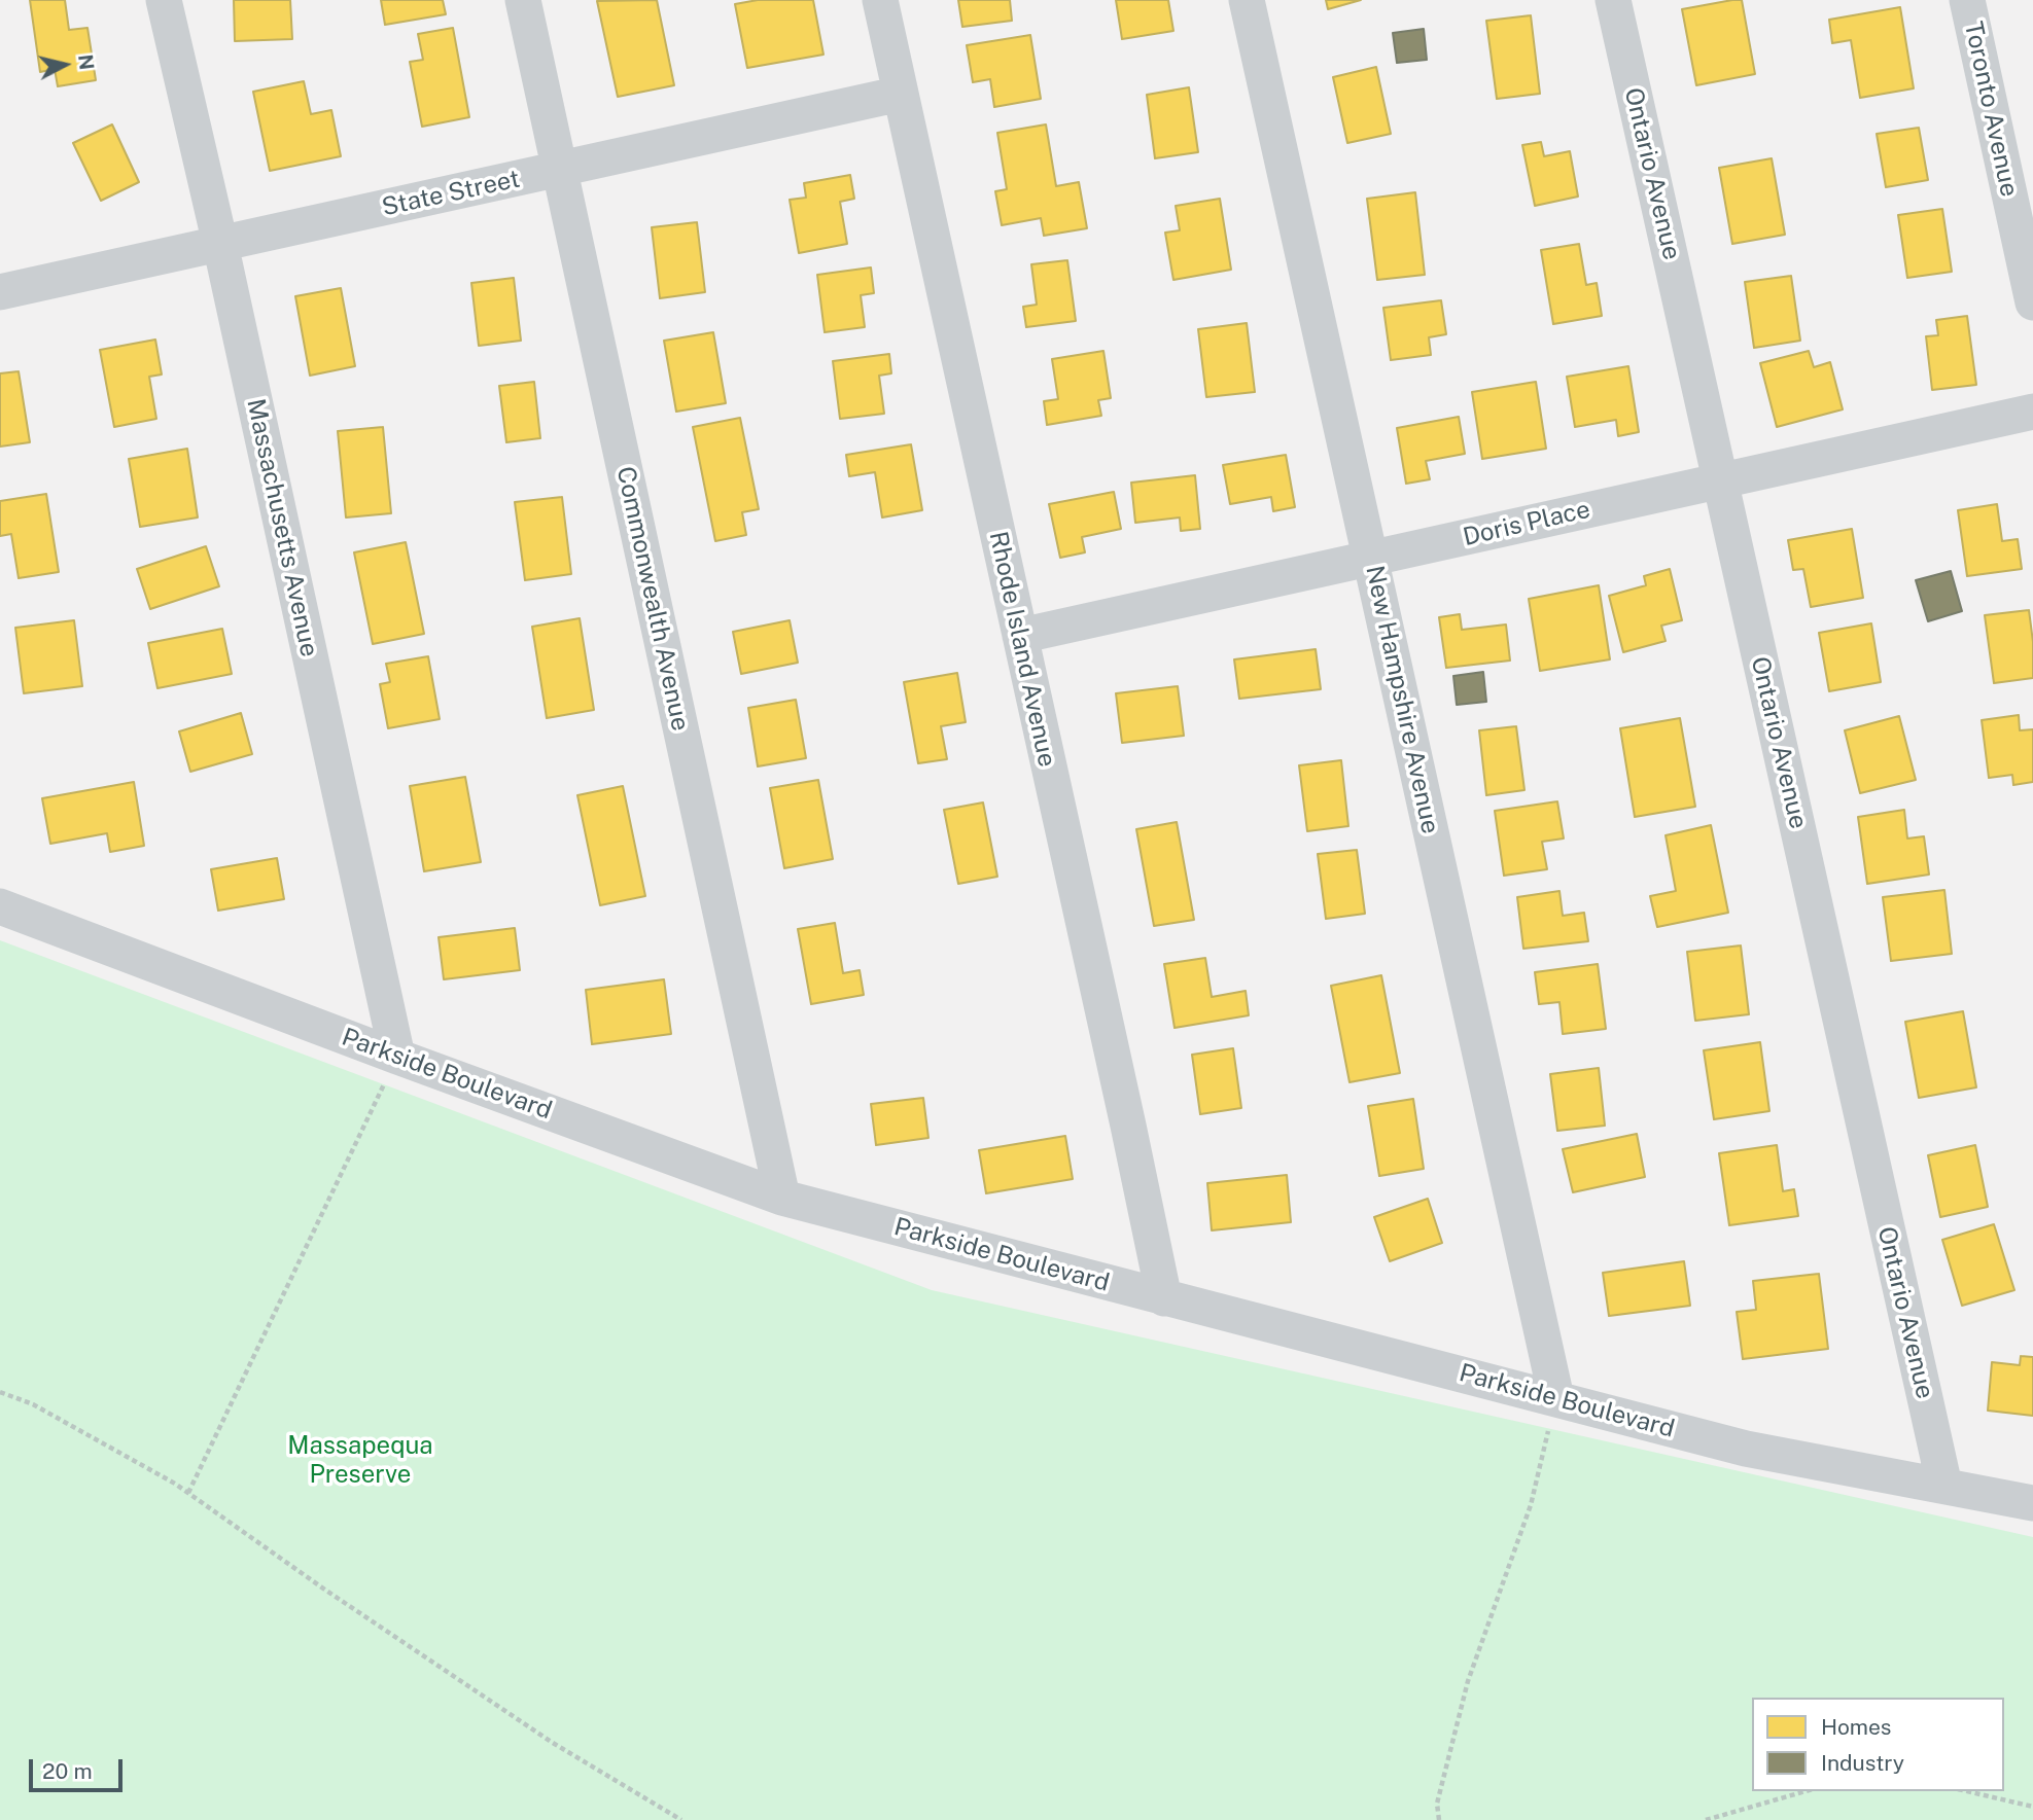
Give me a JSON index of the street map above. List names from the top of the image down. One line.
{"streets":{"street":["Toronto Avenue","Ontario Avenue","State Street","Doris Place","Massachusetts Avenue","Commonwealth Avenue","Rhode Island Avenue","New Hampshire Avenue","Parkside Boulevard"]},"crossings":[["Ontario Avenue","Doris Place"],["Ontario Avenue","Parkside Boulevard"],["State Street","Massachusetts Avenue"],["State Street","Commonwealth Avenue"],["State Street","Rhode Island Avenue"],["Doris Place","Rhode Island Avenue"],["Doris Place","New Hampshire Avenue"],["Massachusetts Avenue","Parkside Boulevard"],["Commonwealth Avenue","Parkside Boulevard"],["Rhode Island Avenue","Parkside Boulevard"],["New Hampshire Avenue","Parkside Boulevard"]],"parks":["Massapequa Preserve"],"legend":["Homes","Industry"],"scale_bar":"20 m","north":"right"}
